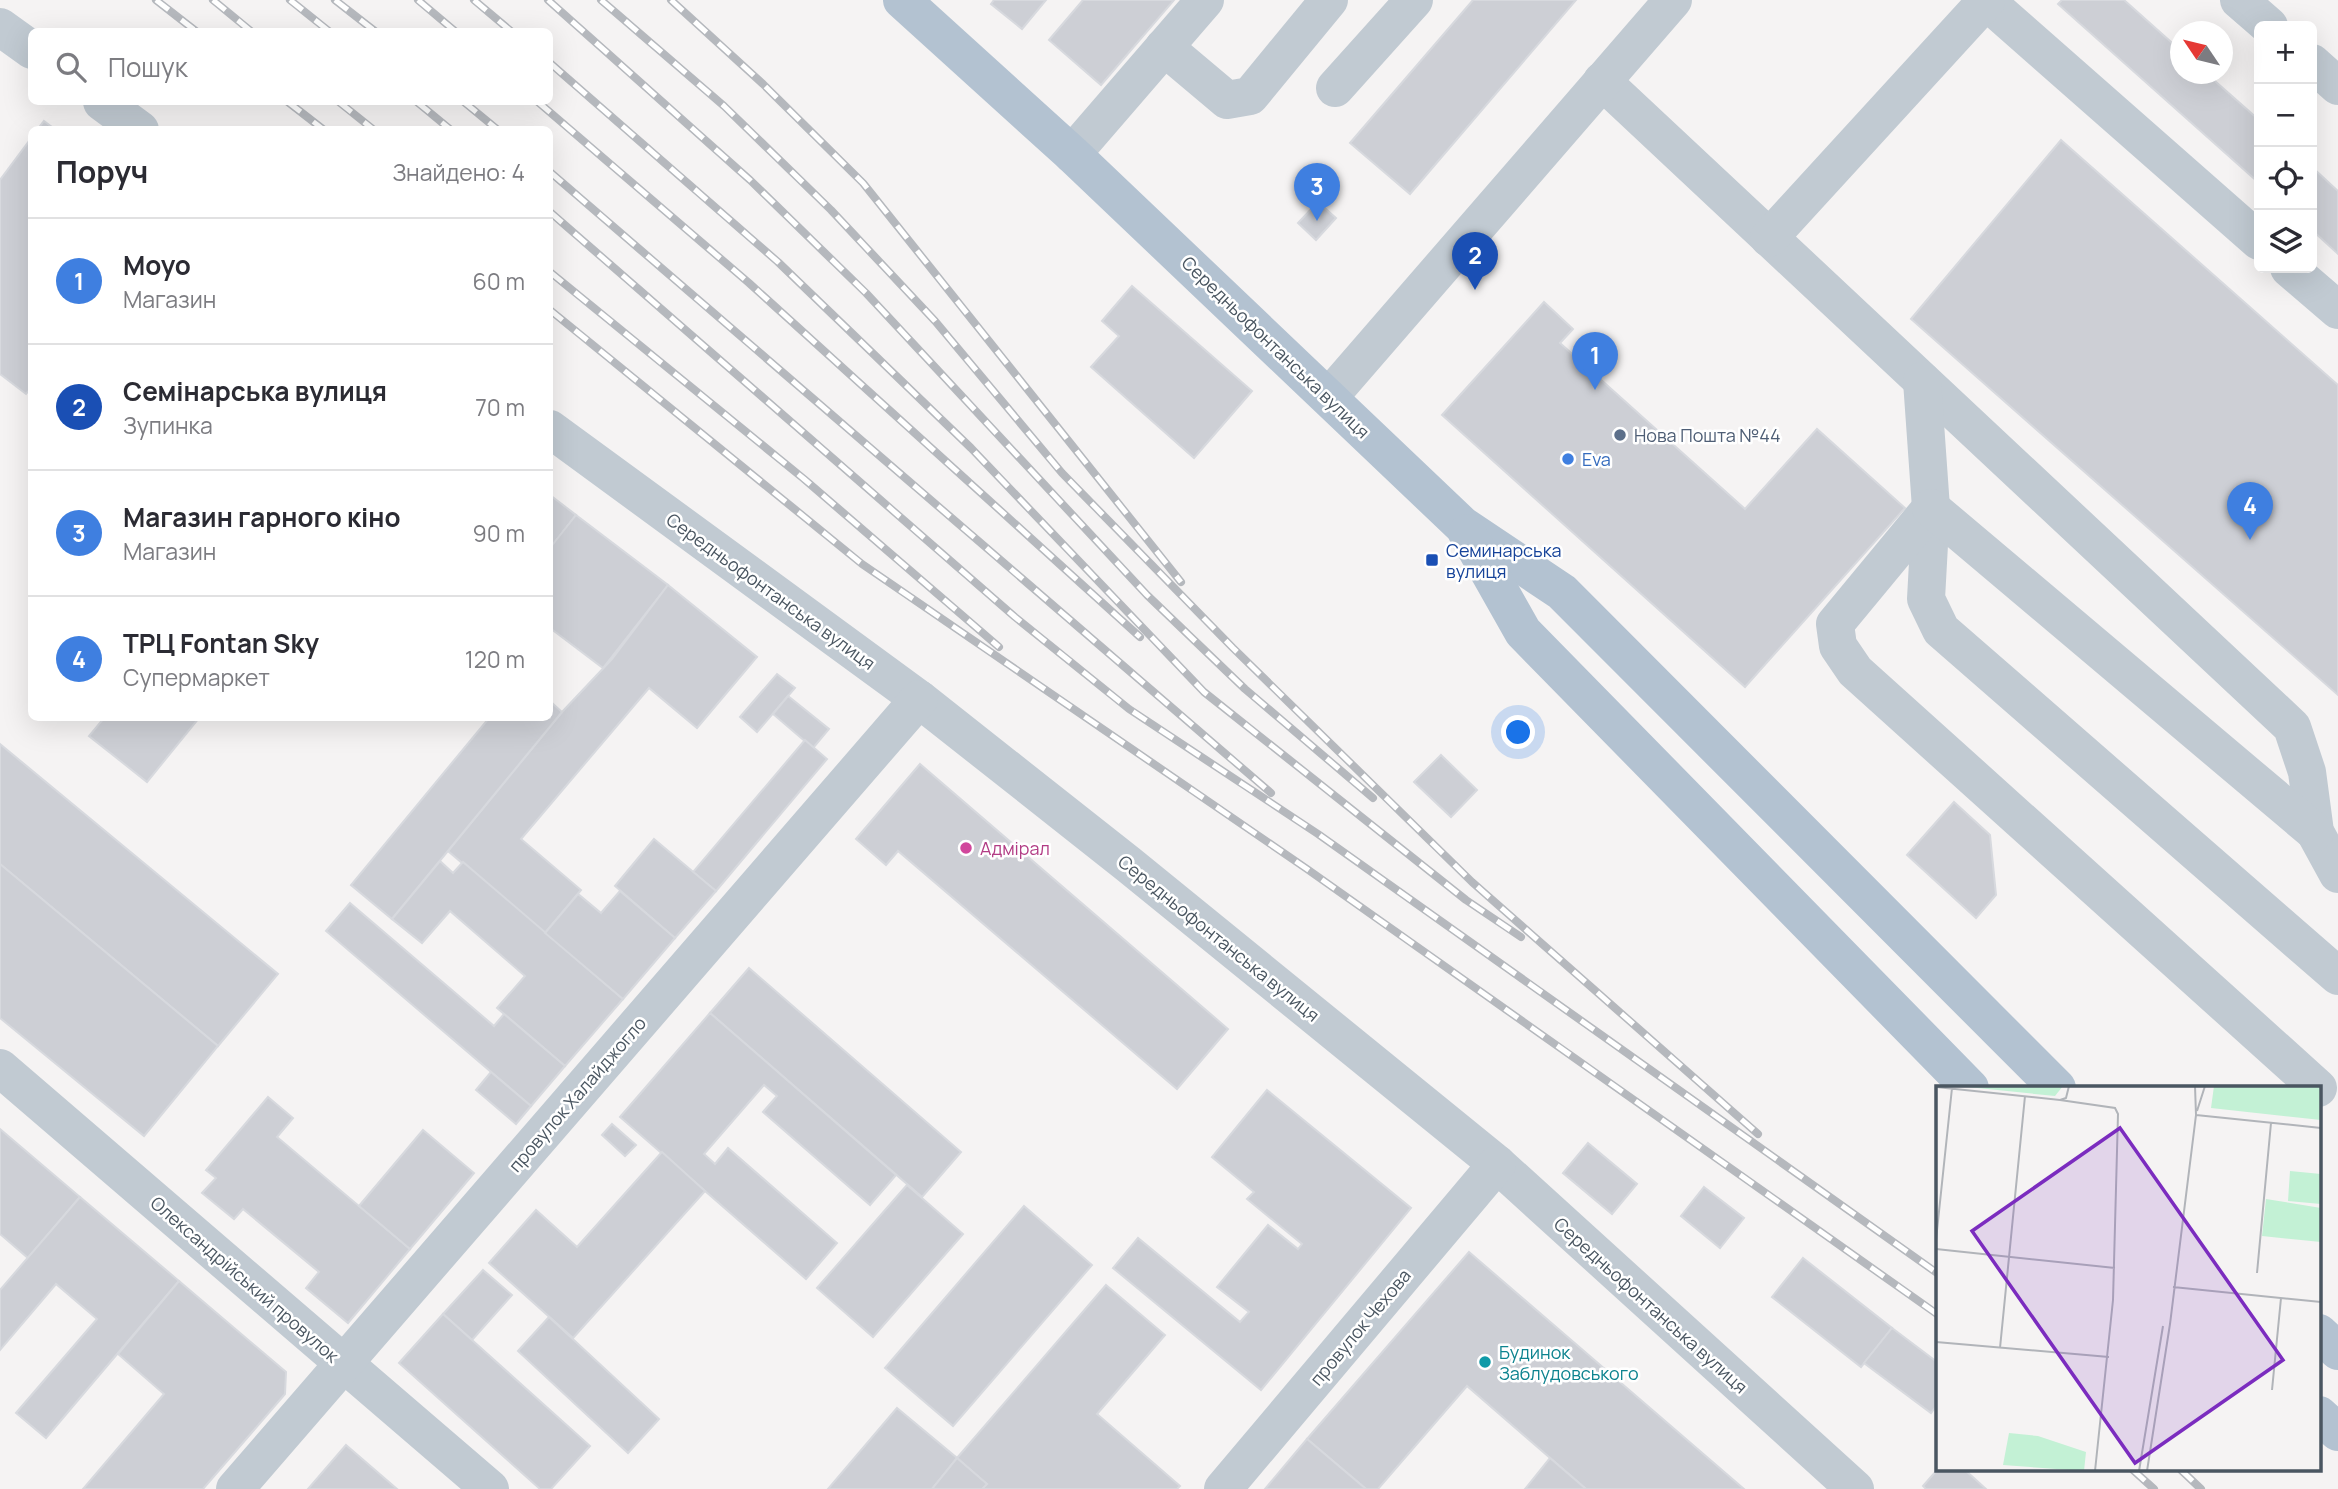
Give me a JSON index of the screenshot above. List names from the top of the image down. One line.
{"streets":{"main road":["Середньофонтанська вулиця"],"street":["провулок Халайджогло","Олександрійський провулок","провулок Чехова"]},"crossings":[["Середньофонтанська вулиця","провулок Халайджогло"],["Середньофонтанська вулиця","провулок Чехова"],["провулок Халайджогло","Олександрійський провулок"]],"places":{"other":["Нова Пошта №44","Eva","Адмірал","Будинок Заблудовського"],"transit":["Семинарська вулиця"]},"north":"top left","page":{"map_buttons":["+","−"],"search":"Пошук","heading":["Поруч","Знайдено: 4"],"pins":["3","2","1","4"],"list":[{"mark":"1","name":"Moyo","note":"Магазин","value":"60 m"},{"mark":"2","name":"Семінарська вулиця","note":"Зупинка","value":"70 m"},{"mark":"3","name":"Магазин гарного кіно","note":"Магазин","value":"90 m"},{"mark":"4","name":"ТРЦ Fontan Sky","note":"Супермаркет","value":"120 m"}]}}
